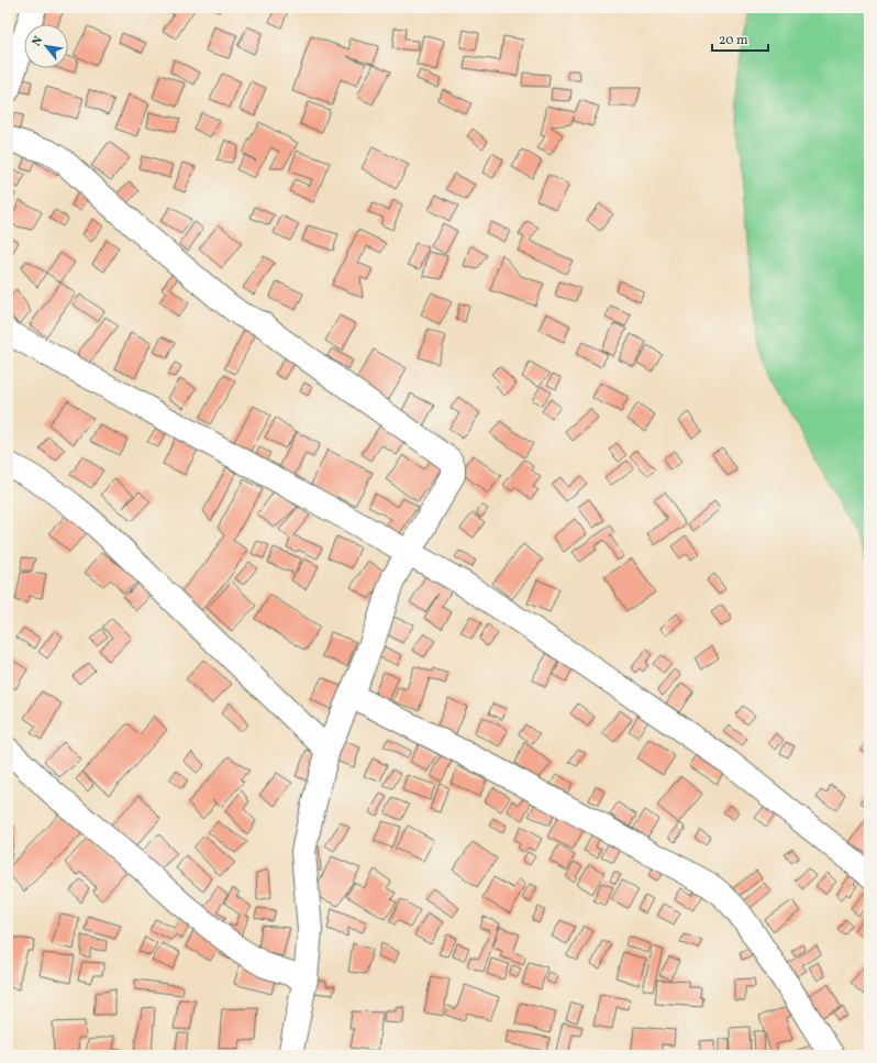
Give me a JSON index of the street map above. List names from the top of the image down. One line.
{"scale_bar":"20 m","north":"top left"}
